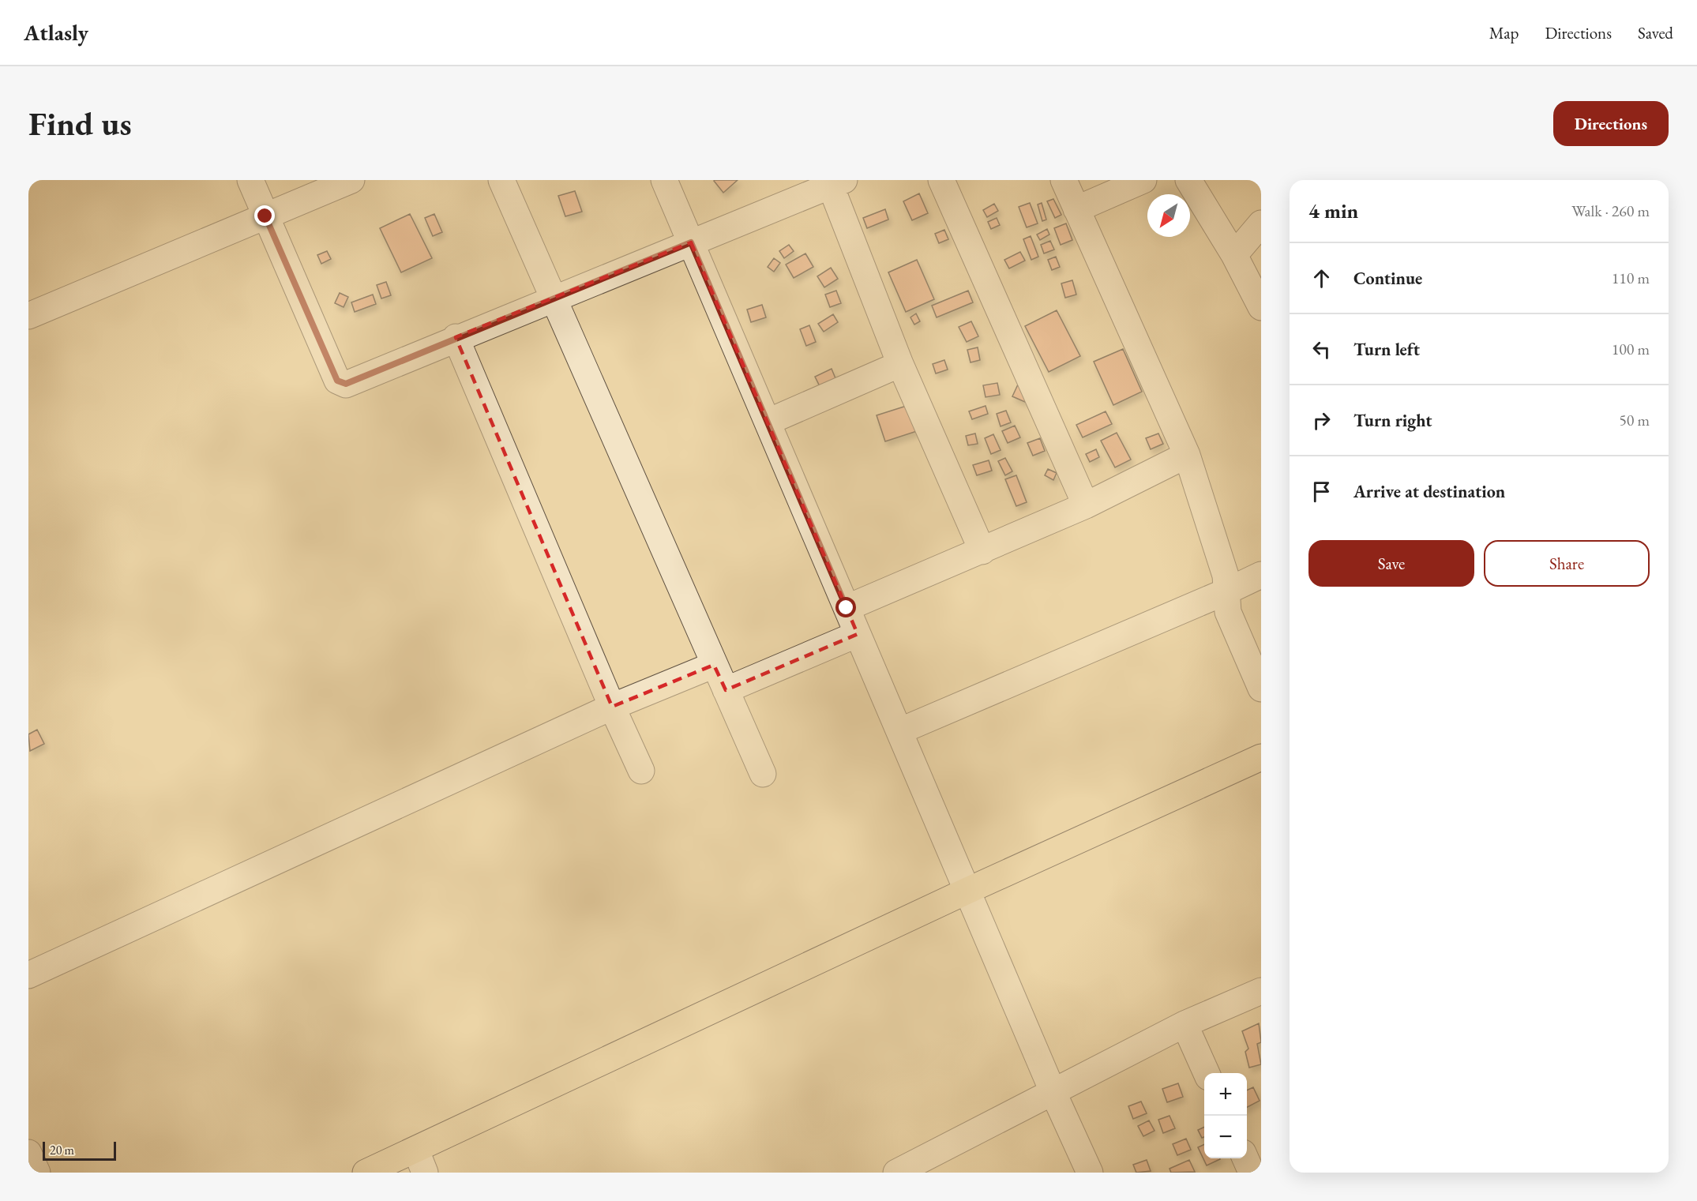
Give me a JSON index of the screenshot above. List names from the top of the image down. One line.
{"scale_bar":"20 m","north":"bottom left","page":{"header":"Atlasly","nav":["Map","Directions","Saved"],"buttons":["Directions",["Save","Share"]],"title":"Find us","heading":["4 min","Walk · 260 m"],"list":[["Continue","110 m"],["Turn left","100 m"],["Turn right","50 m"],"Arrive at destination"],"map_buttons":["+","−"],"scale":"20 m"}}
